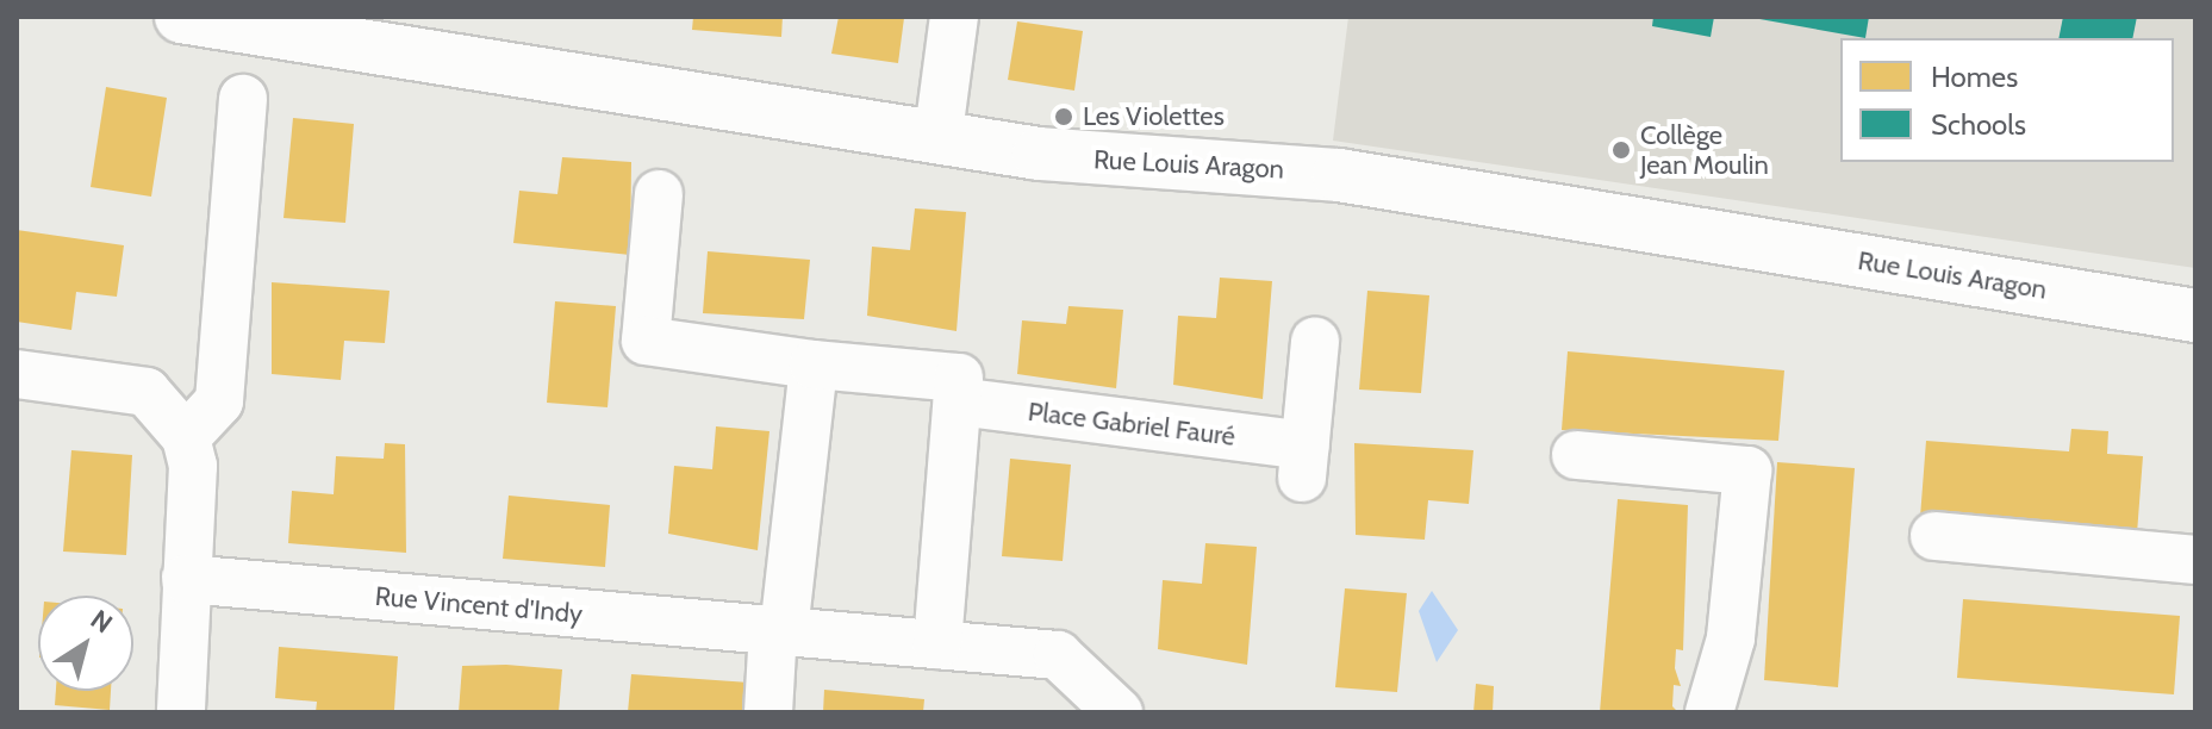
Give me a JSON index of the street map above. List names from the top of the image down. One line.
{"streets":{"street":["Rue Louis Aragon","Place Gabriel Fauré","Rue Vincent d'Indy"]},"places":["Les Violettes","Collège Jean Moulin"],"legend":["Homes","Schools"],"north":"top right"}
